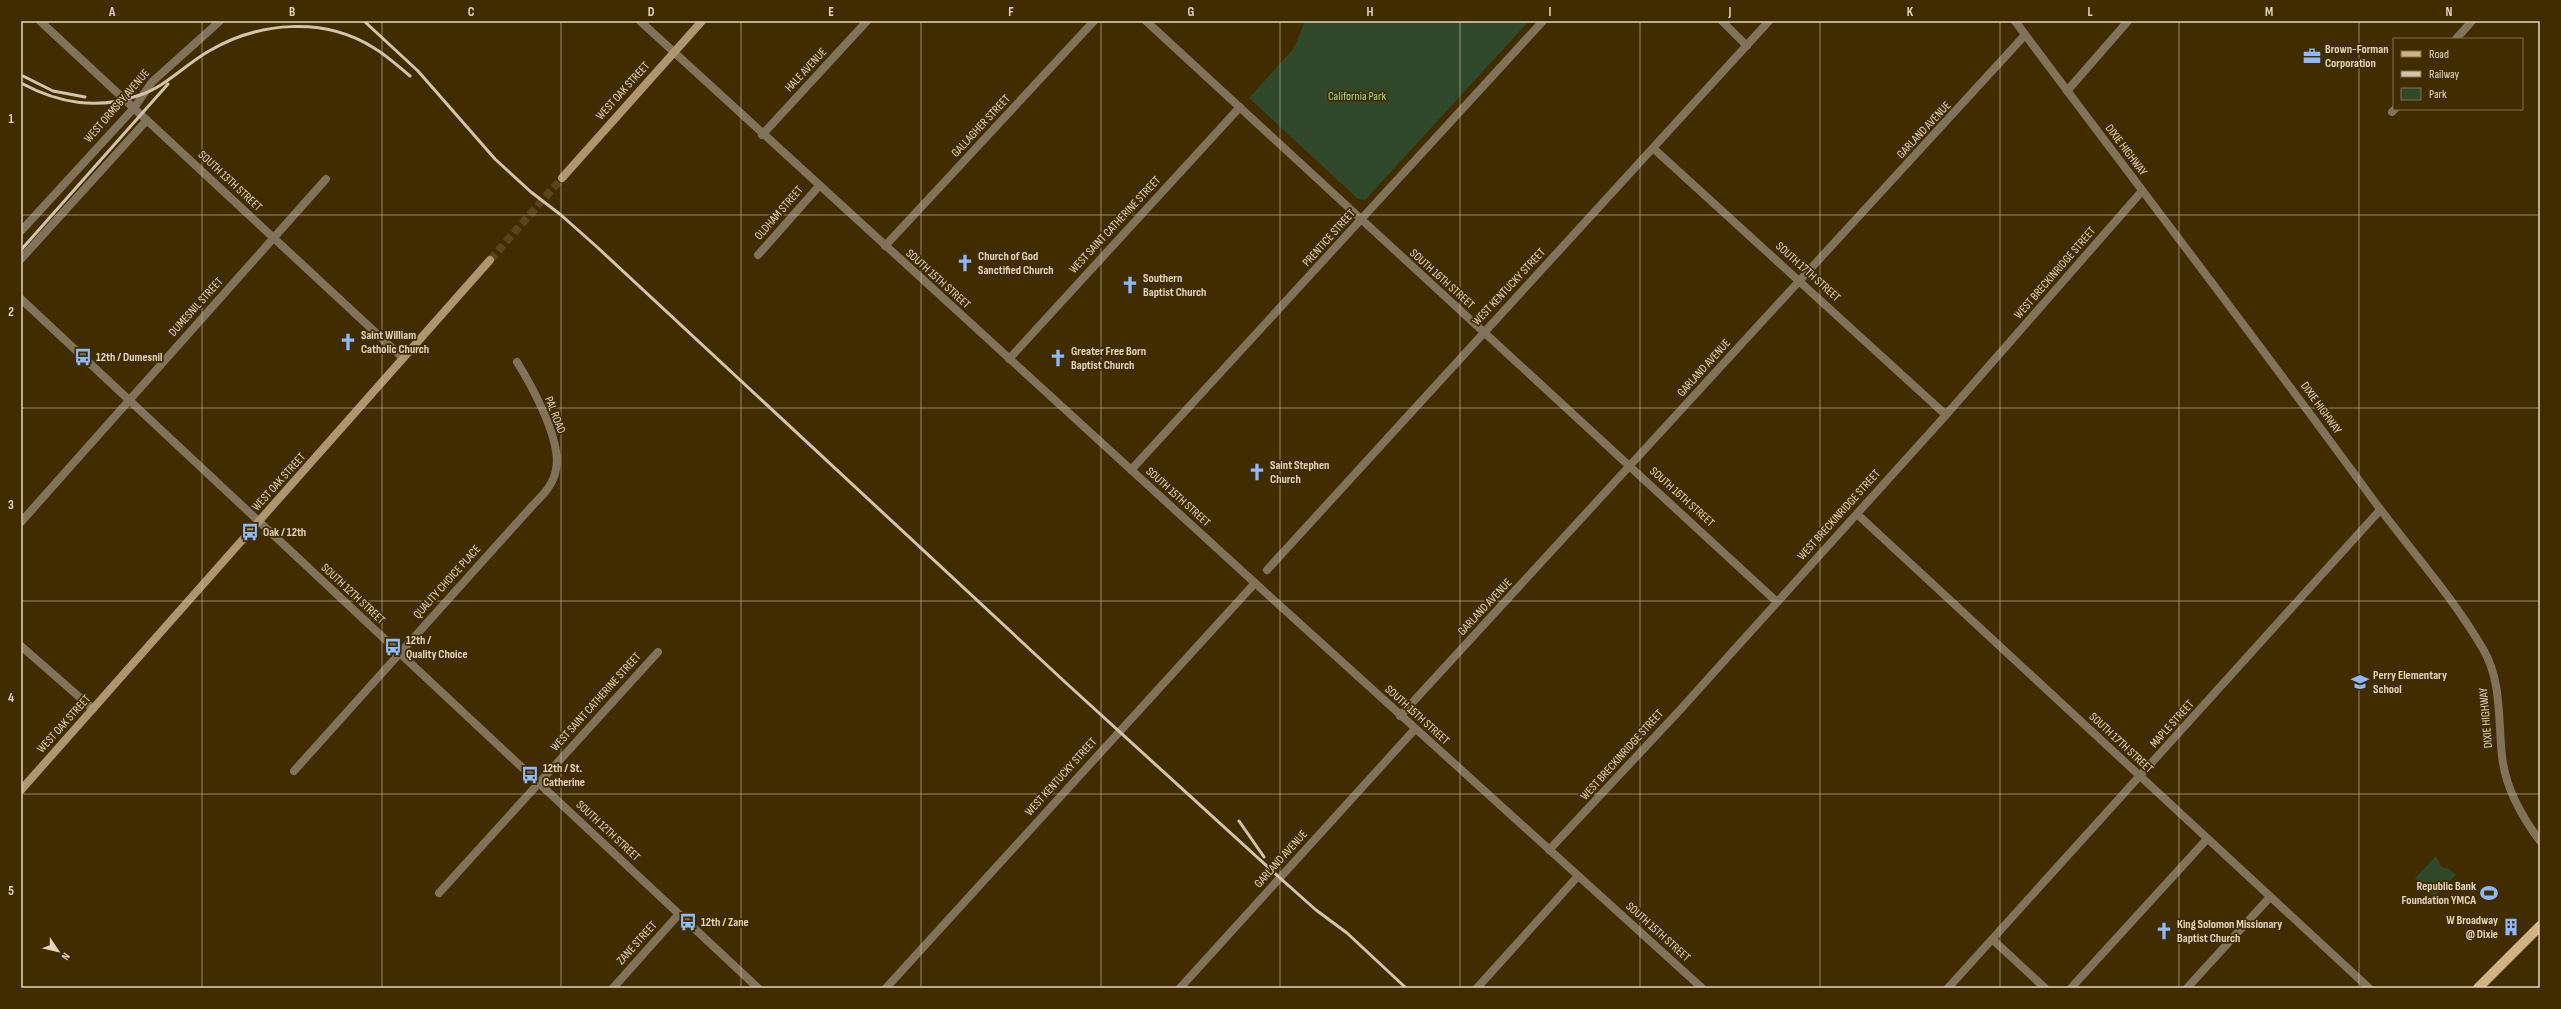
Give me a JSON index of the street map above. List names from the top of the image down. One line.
{"streets":{"main road":["WEST OAK STREET"],"street":["HALE AVENUE","WEST ORMSBY AVENUE","GALLAGHER STREET","GARLAND AVENUE","DIXIE HIGHWAY","SOUTH 13TH STREET","OLDHAM STREET","WEST SAINT CATHERINE STREET","PRENTICE STREET","SOUTH 17TH STREET","WEST BRECKINRIDGE STREET","SOUTH 15TH STREET","SOUTH 16TH STREET","WEST KENTUCKY STREET","DUMESNIL STREET","PAL ROAD","QUALITY CHOICE PLACE","SOUTH 12TH STREET","MAPLE STREET","ZANE STREET"]},"crossings":[["HALE AVENUE","SOUTH 15TH STREET"],["WEST OAK STREET","SOUTH 13TH STREET"],["WEST OAK STREET","SOUTH 15TH STREET"],["WEST OAK STREET","SOUTH 12TH STREET"],["WEST ORMSBY AVENUE","SOUTH 13TH STREET"],["GALLAGHER STREET","SOUTH 15TH STREET"],["GARLAND AVENUE","DIXIE HIGHWAY"],["GARLAND AVENUE","SOUTH 17TH STREET"],["GARLAND AVENUE","SOUTH 15TH STREET"],["GARLAND AVENUE","SOUTH 16TH STREET"],["DIXIE HIGHWAY","WEST BRECKINRIDGE STREET"],["DIXIE HIGHWAY","MAPLE STREET"],["SOUTH 13TH STREET","DUMESNIL STREET"],["OLDHAM STREET","SOUTH 15TH STREET"],["WEST SAINT CATHERINE STREET","SOUTH 15TH STREET"],["WEST SAINT CATHERINE STREET","SOUTH 16TH STREET"],["WEST SAINT CATHERINE STREET","SOUTH 12TH STREET"],["PRENTICE STREET","SOUTH 15TH STREET"],["PRENTICE STREET","SOUTH 16TH STREET"],["SOUTH 17TH STREET","WEST BRECKINRIDGE STREET"],["SOUTH 17TH STREET","WEST KENTUCKY STREET"],["SOUTH 17TH STREET","MAPLE STREET"],["WEST BRECKINRIDGE STREET","SOUTH 15TH STREET"],["WEST BRECKINRIDGE STREET","SOUTH 16TH STREET"],["SOUTH 15TH STREET","WEST KENTUCKY STREET"],["SOUTH 16TH STREET","WEST KENTUCKY STREET"],["DUMESNIL STREET","SOUTH 12TH STREET"],["PAL ROAD","QUALITY CHOICE PLACE"],["QUALITY CHOICE PLACE","SOUTH 12TH STREET"],["SOUTH 12TH STREET","ZANE STREET"]],"parks":["California Park"],"places":{"office":["Brown-Forman Corporation"],"church":["Church of God Sanctified Church","Southern Baptist Church","Saint William Catholic Church","Greater Free Born Baptist Church","Saint Stephen Church","King Solomon Missionary Baptist Church"],"bus stop":["12th / Dumesnil","Oak / 12th","12th / Quality Choice","12th / St. Catherine","12th / Zane"],"school or university":["Perry Elementary School"],"sports":["Republic Bank Foundation YMCA"],"building":["W Broadway @ Dixie"]},"legend":["Road","Railway","Park"],"north":"bottom right","grid":{"columns":["A","B","C","D","E","F","G","H","I","J","K","L","M","N"],"rows":["1","2","3","4","5"]}}
